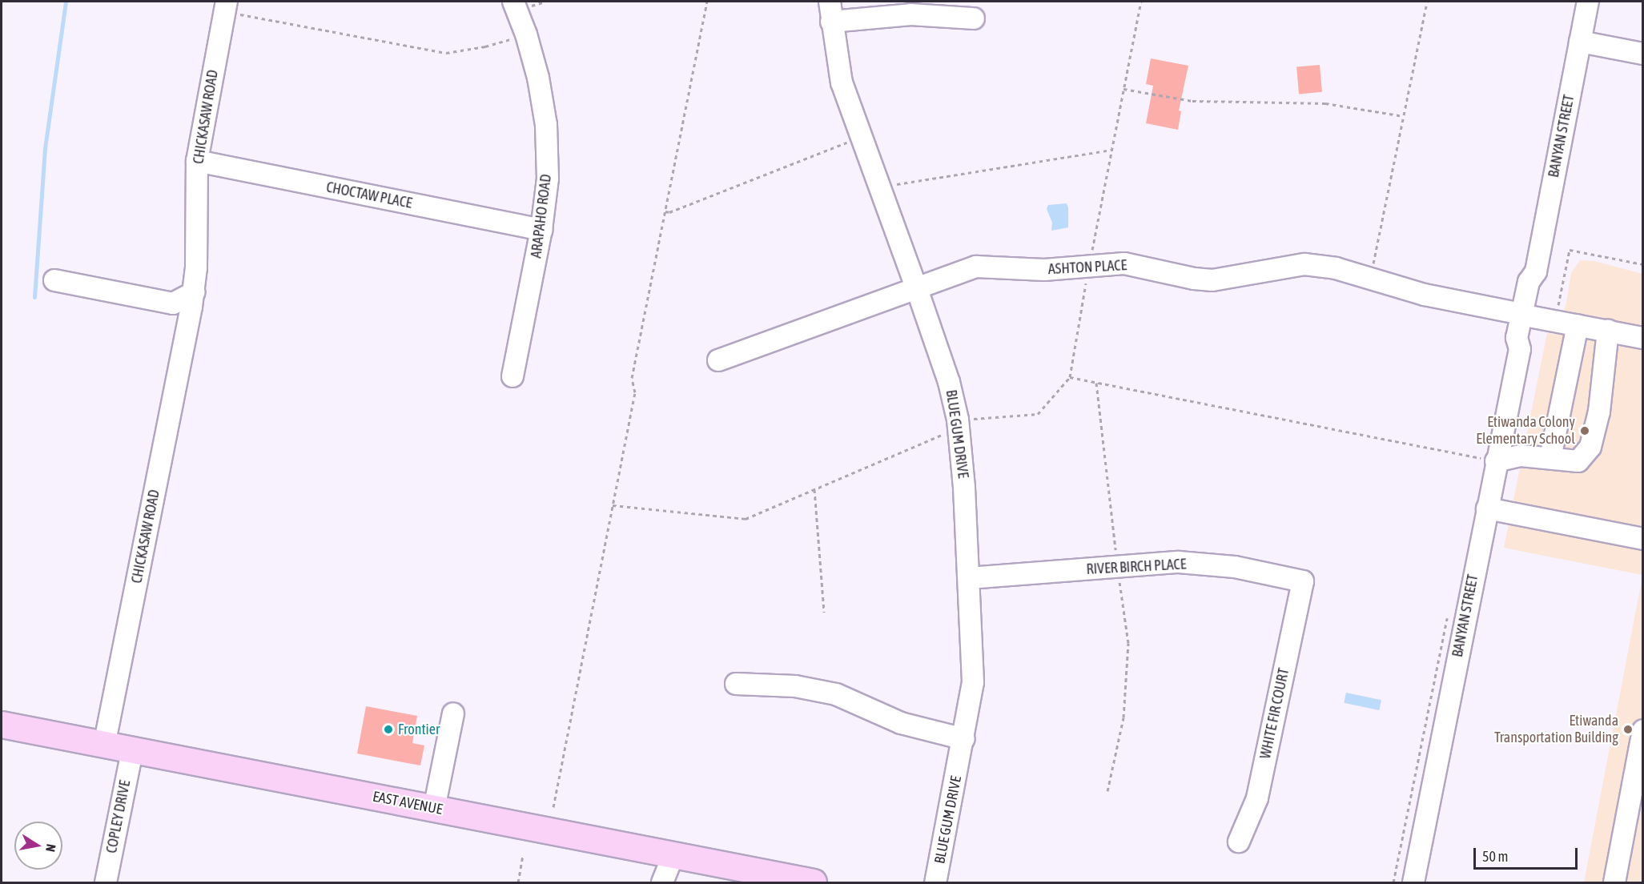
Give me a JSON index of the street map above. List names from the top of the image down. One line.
{"streets":{"main road":["EAST AVENUE"],"street":["CHICKASAW ROAD","BANYAN STREET","CHOCTAW PLACE","ARAPAHO ROAD","ASHTON PLACE","BLUE GUM DRIVE","RIVER BIRCH PLACE","WHITE FIR COURT","COPLEY DRIVE"]},"crossings":[["CHICKASAW ROAD","CHOCTAW PLACE"],["CHICKASAW ROAD","EAST AVENUE"],["BANYAN STREET","ASHTON PLACE"],["CHOCTAW PLACE","ARAPAHO ROAD"],["ASHTON PLACE","BLUE GUM DRIVE"],["BLUE GUM DRIVE","RIVER BIRCH PLACE"],["RIVER BIRCH PLACE","WHITE FIR COURT"],["EAST AVENUE","COPLEY DRIVE"]],"places":["Etiwanda Colony Elementary School","Frontier","Etiwanda Transportation Building"],"scale_bar":"50 m","north":"right"}
